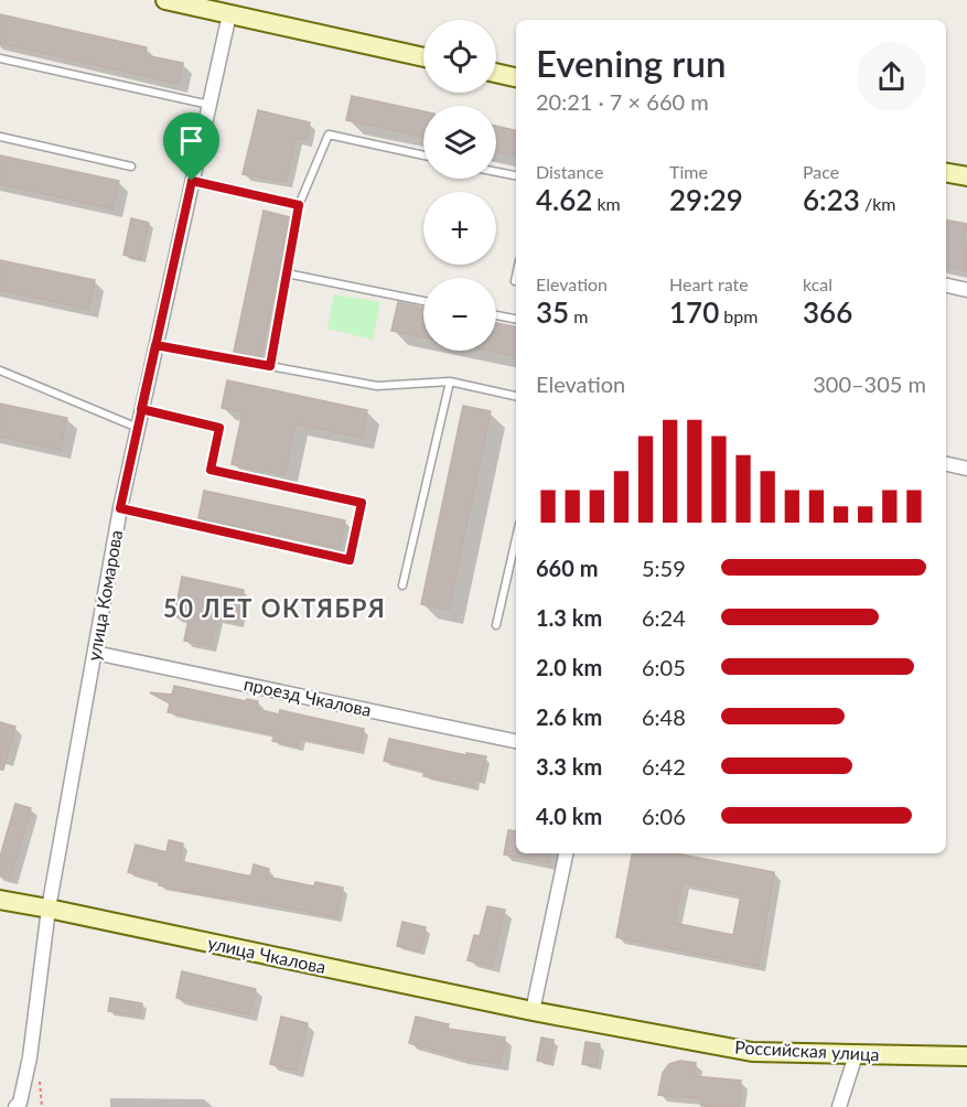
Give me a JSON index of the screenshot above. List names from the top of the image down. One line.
{"streets":{"street":["улица Комарова","проезд Чкалова","улица Чкалова","Российская улица"]},"crossings":[["улица Комарова","проезд Чкалова"],["улица Комарова","улица Чкалова"],["улица Чкалова","Российская улица"]],"districts":["50 ЛЕТ ОКТЯБРЯ"],"page":{"map_buttons":["+","−"],"heading":["Evening run","20:21 · 7 × 660 m"],"stats":[["Distance","4.62 km"],["Time","29:29"],["Pace","6:23 /km"],["Elevation","35 m"],["Heart rate","170 bpm"],["kcal","366"]],"chart":["Elevation","300–305 m"],"list":[{"name":"660 m","note":"5:59"},{"name":"1.3 km","note":"6:24"},{"name":"2.0 km","note":"6:05"},{"name":"2.6 km","note":"6:48"},{"name":"3.3 km","note":"6:42"},{"name":"4.0 km","note":"6:06"}]}}
